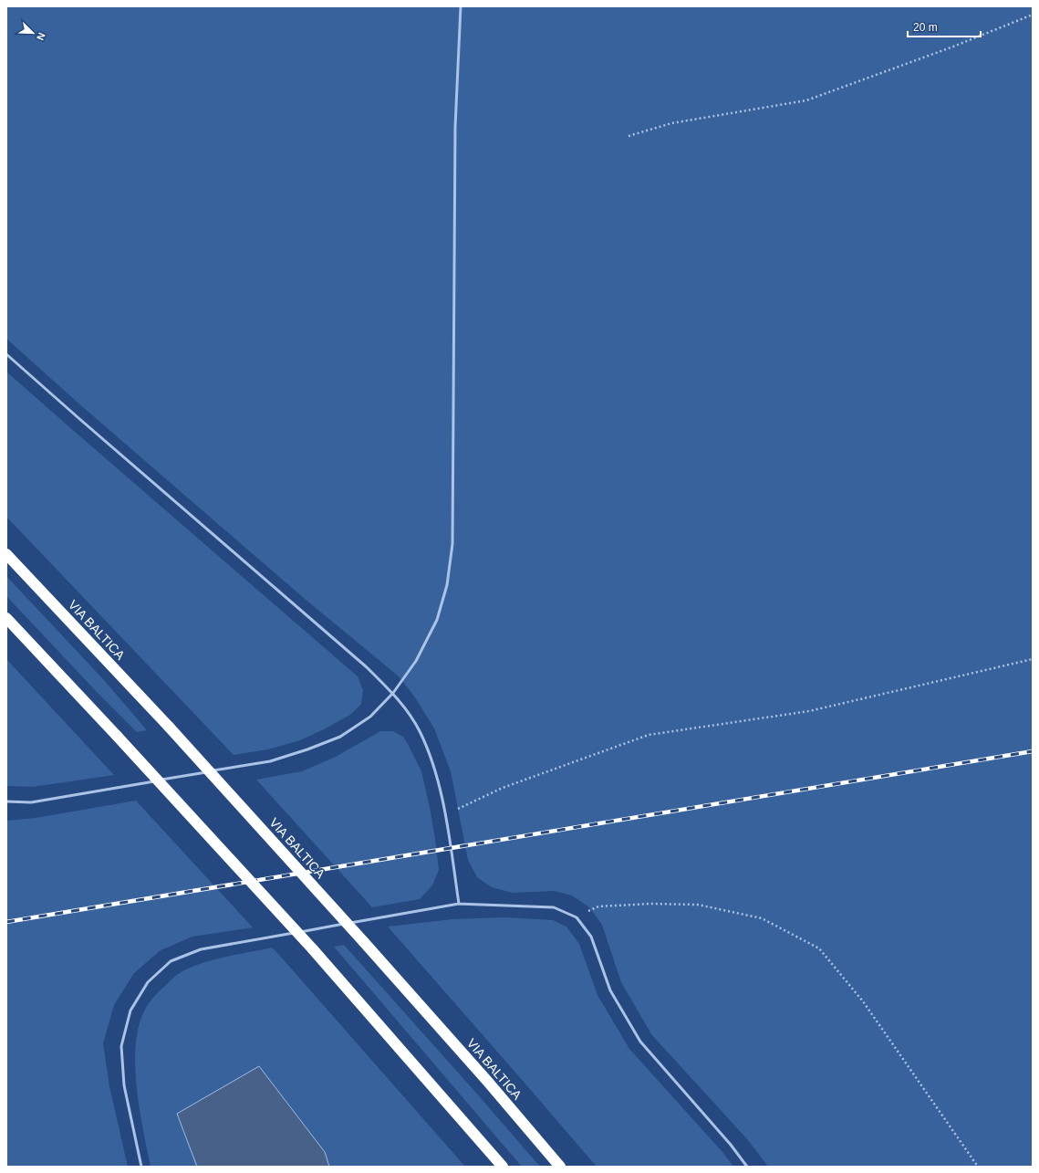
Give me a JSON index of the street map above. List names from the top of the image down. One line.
{"streets":{"highway":["VIA BALTICA"]},"scale_bar":"20 m","north":"bottom right"}
